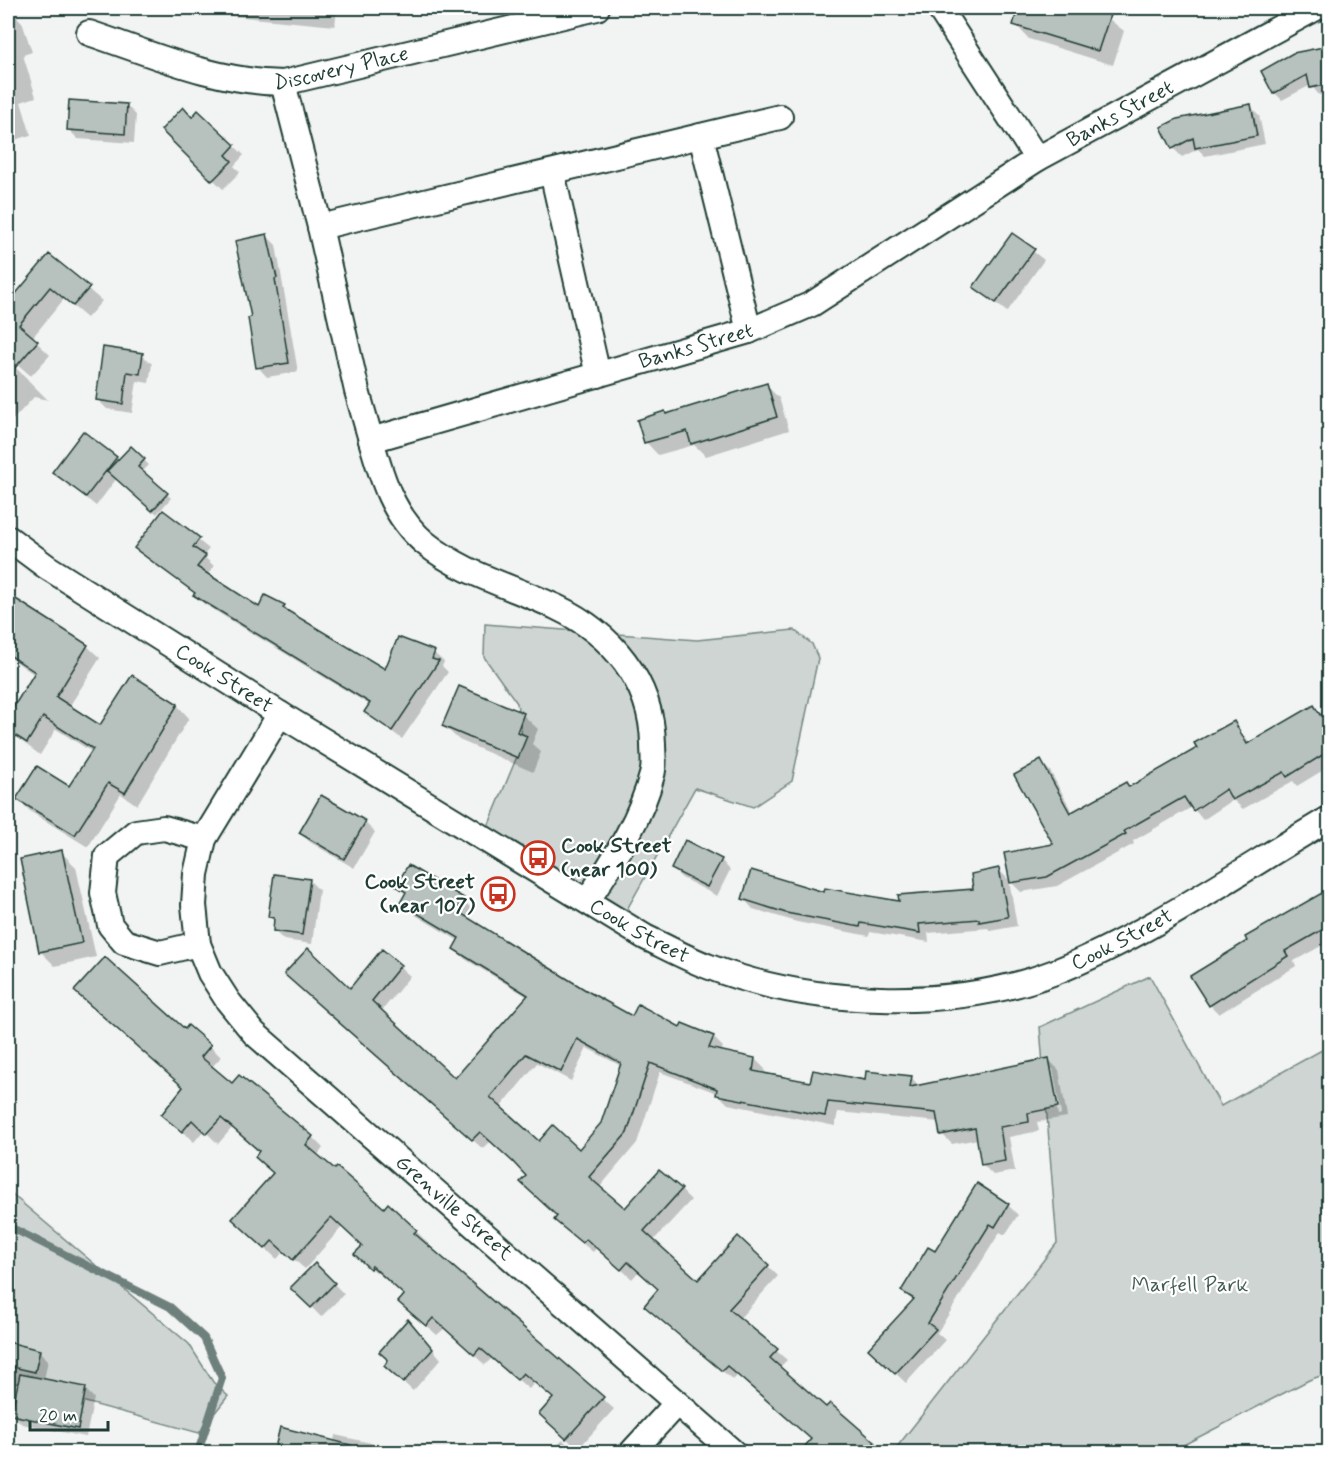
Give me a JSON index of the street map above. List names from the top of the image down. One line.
{"streets":{"street":["Discovery Place","Banks Street","Cook Street","Grenville Street"]},"crossings":[["Cook Street","Grenville Street"]],"parks":["Marfell Park"],"places":{"bus stop":["Cook Street (near 100)","Cook Street (near 107)"]},"scale_bar":"20 m"}
